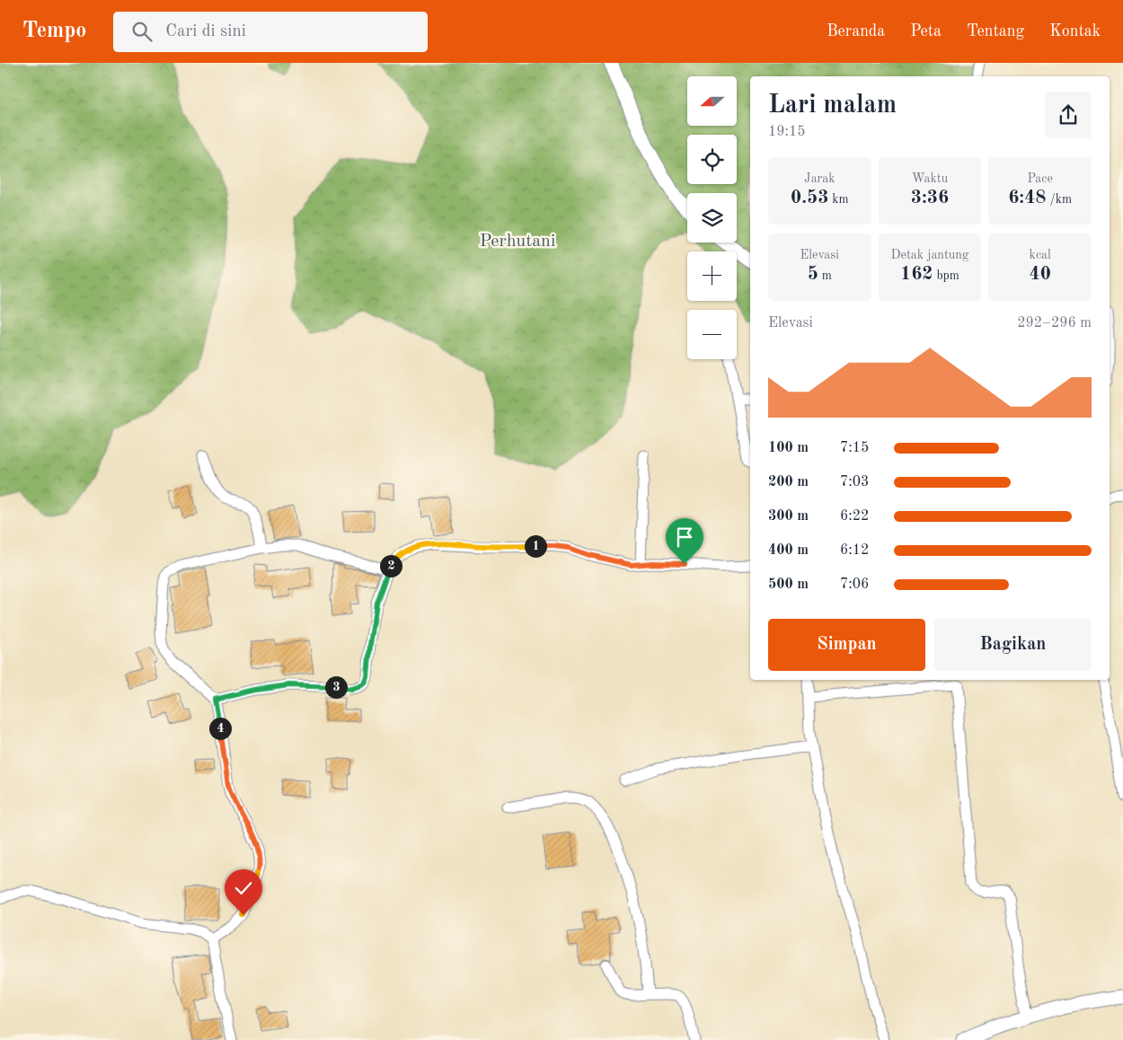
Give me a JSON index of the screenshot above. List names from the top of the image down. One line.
{"parks":["Perhutani"],"north":"left","page":{"header":"Tempo","search":"Cari di sini","nav":["Beranda","Peta","Tentang","Kontak"],"map_buttons":["+","−"],"heading":["Lari malam","19:15"],"stats":[["Jarak","0.53 km"],["Waktu","3:36"],["Pace","6:48 /km"],["Elevasi","5 m"],["Detak jantung","162 bpm"],["kcal","40"]],"chart":["Elevasi","292–296 m"],"list":[{"name":"100 m","note":"7:15"},{"name":"200 m","note":"7:03"},{"name":"300 m","note":"6:22"},{"name":"400 m","note":"6:12"},{"name":"500 m","note":"7:06"}],"pins":["1","2","3","4"],"buttons":["Simpan","Bagikan"]}}
